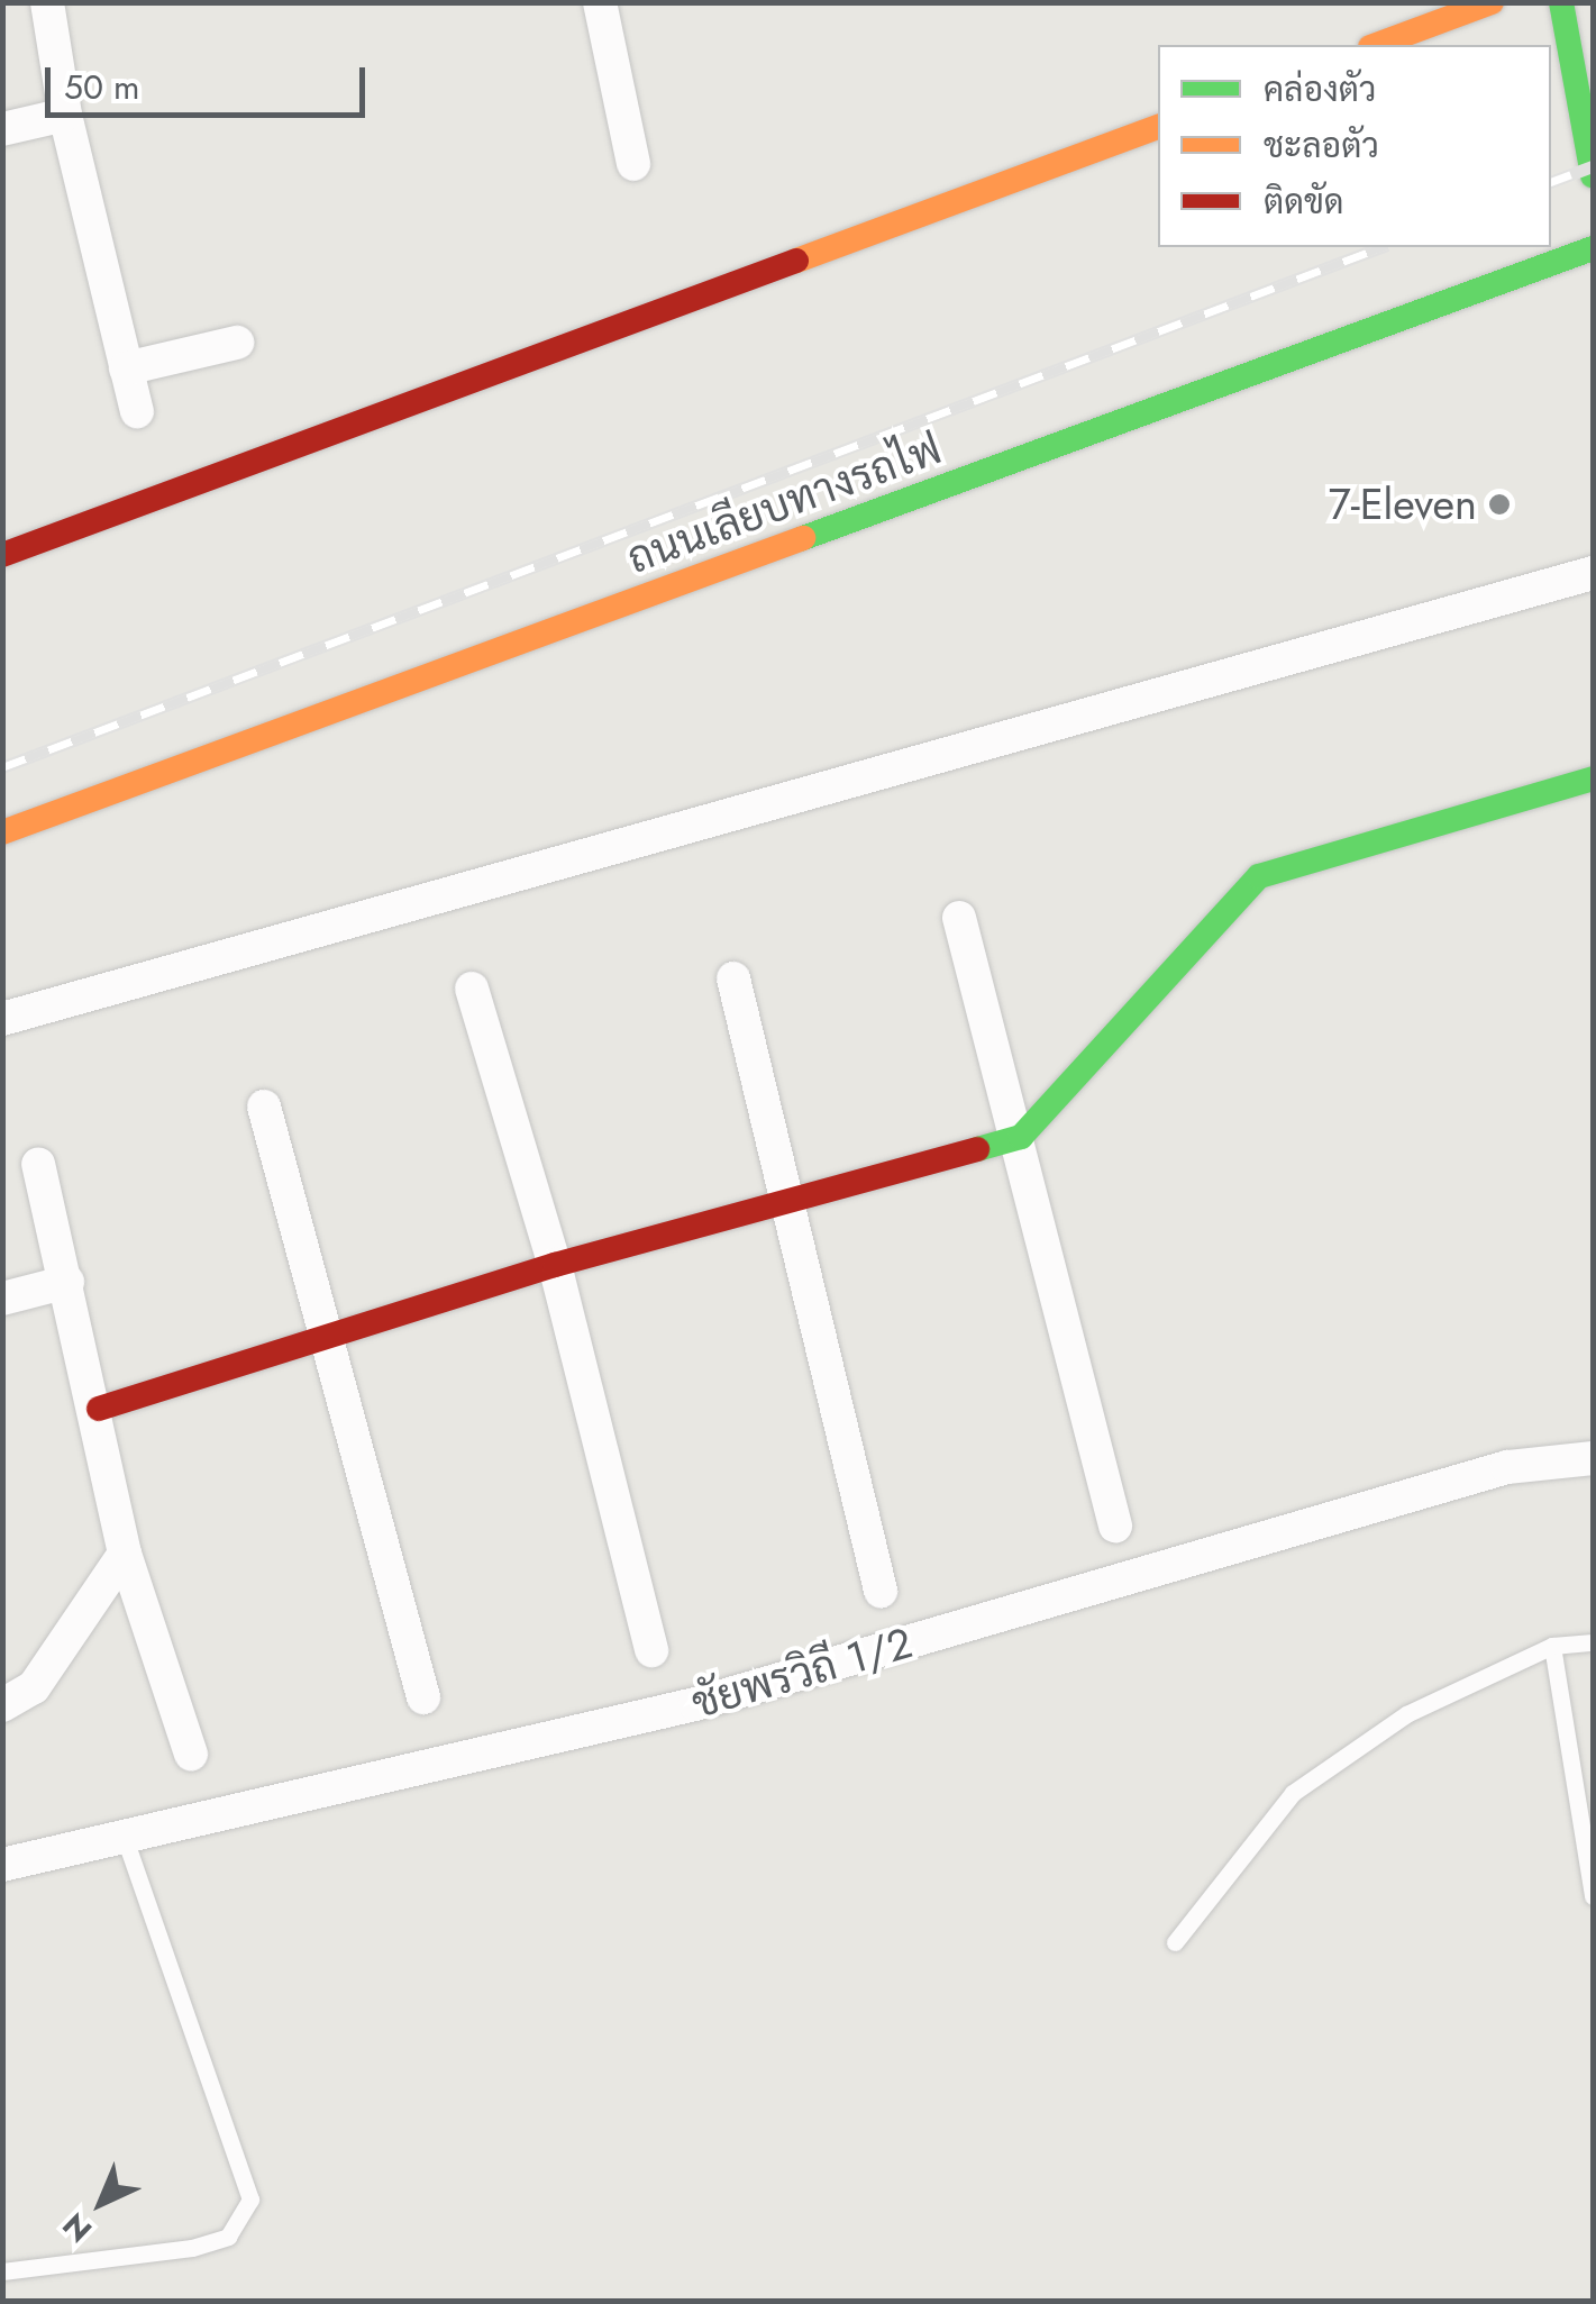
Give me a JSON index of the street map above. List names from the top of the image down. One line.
{"streets":{"street":["ถนนเลียบทางรถไฟ","ชัยพรวิถี 1/2"]},"places":["7-Eleven"],"legend":["คล่องตัว","ชะลอตัว","ติดขัด"],"scale_bar":"50 m","north":"bottom left"}
